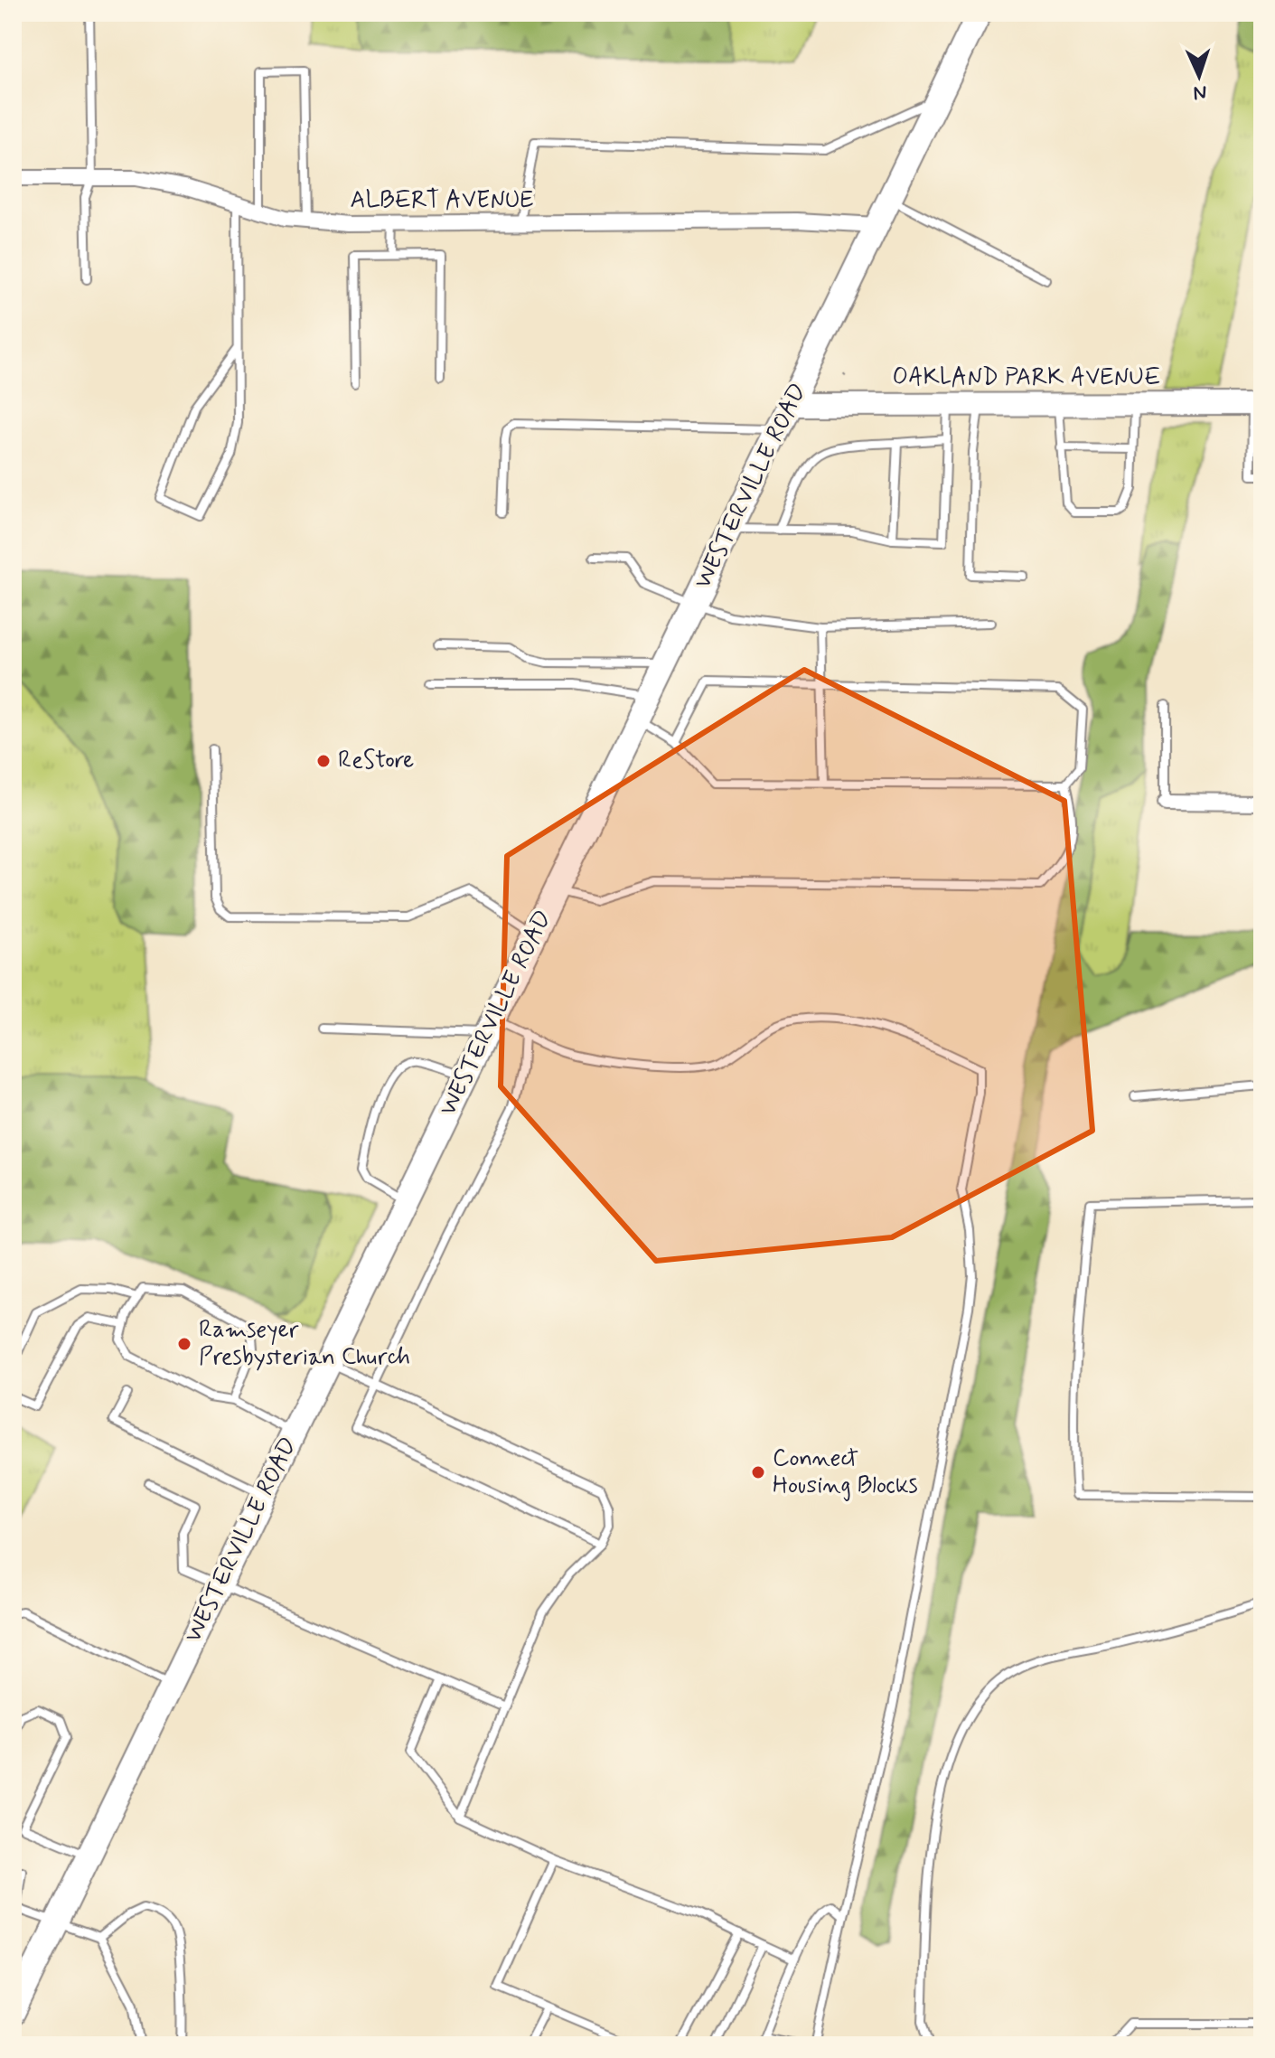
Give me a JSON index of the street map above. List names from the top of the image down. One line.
{"streets":{"main road":["OAKLAND PARK AVENUE","WESTERVILLE ROAD"],"street":["ALBERT AVENUE"]},"crossings":[["ALBERT AVENUE","WESTERVILLE ROAD"],["OAKLAND PARK AVENUE","WESTERVILLE ROAD"]],"places":["ReStore","Ramseyer Presbysterian Church","Connect Housing Blocks"],"north":"bottom"}
